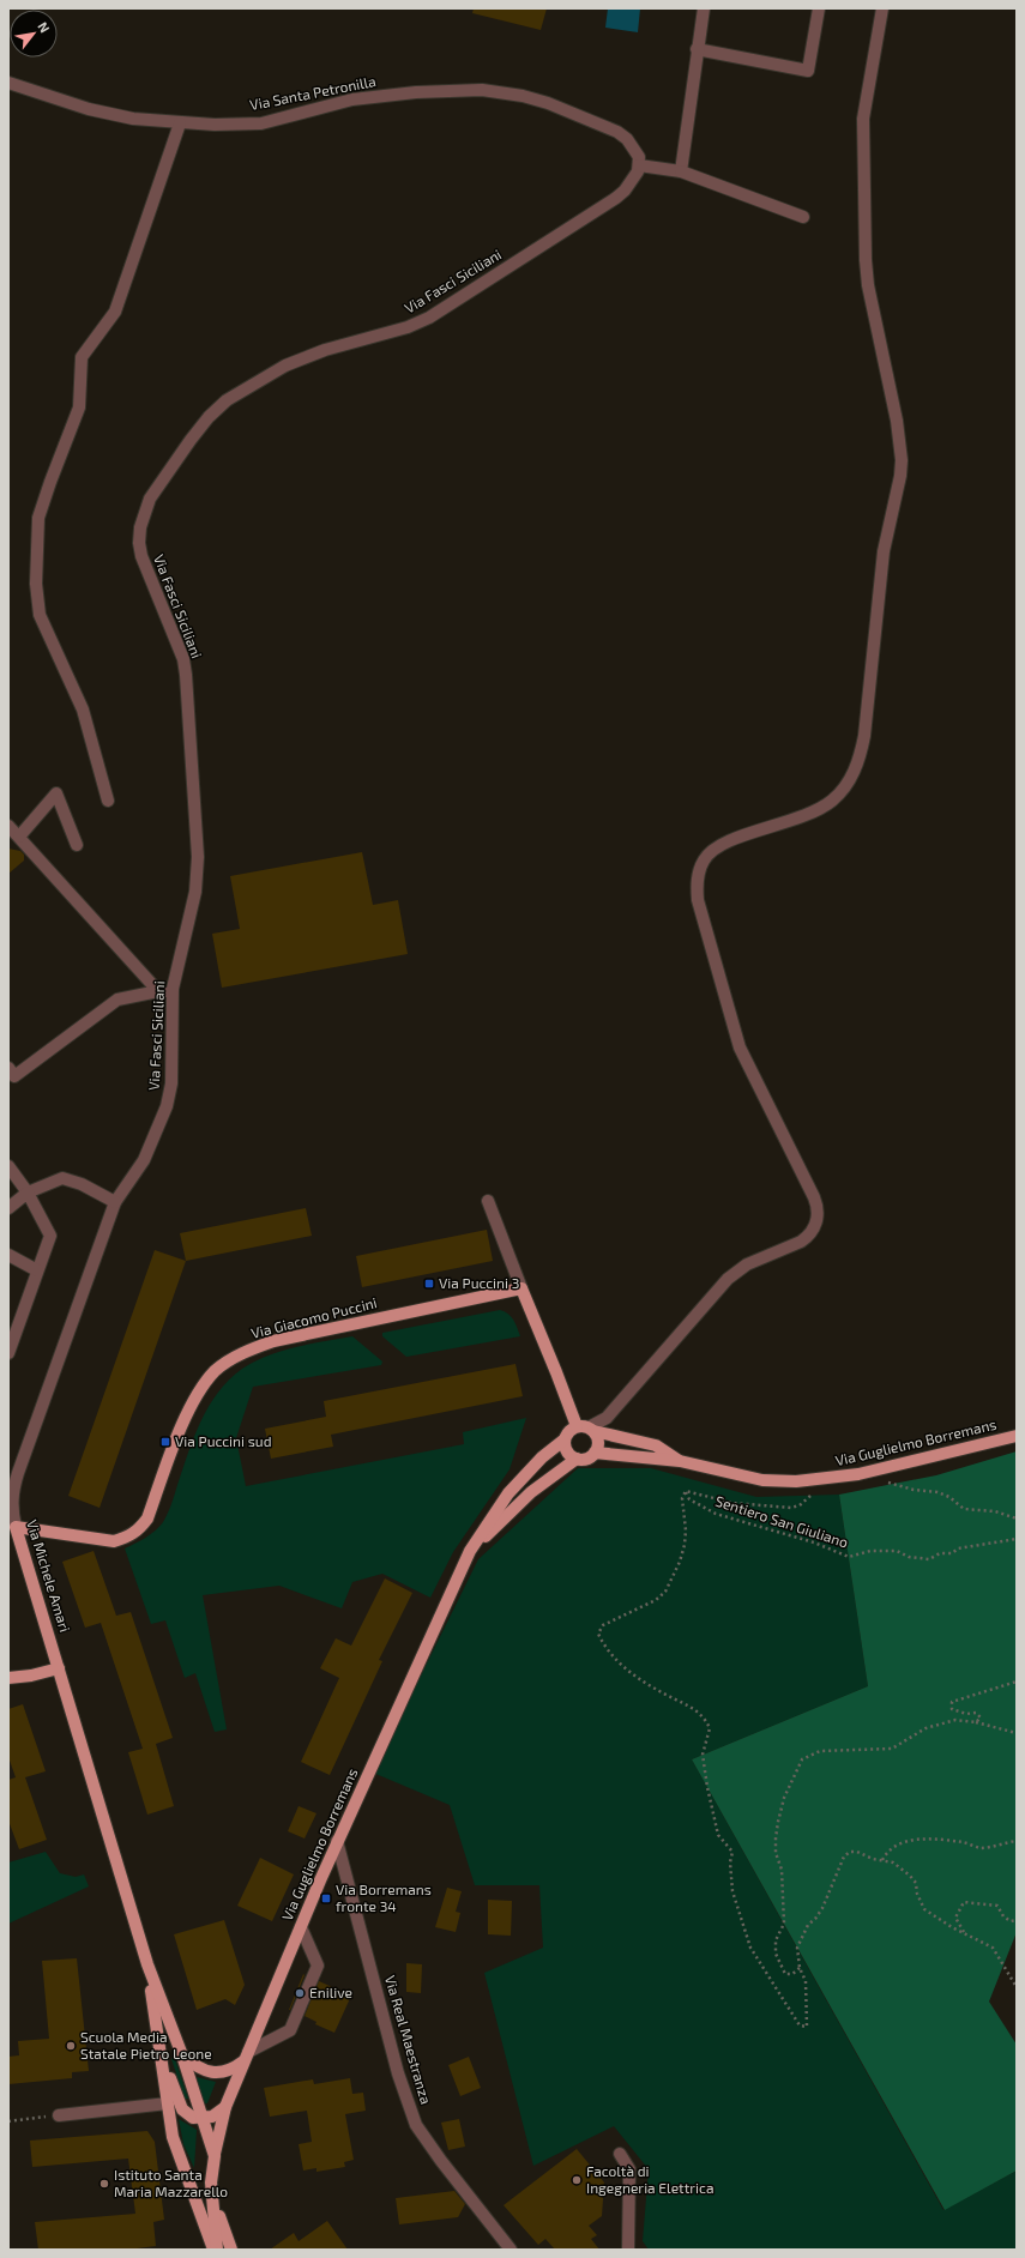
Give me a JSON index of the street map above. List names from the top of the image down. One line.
{"streets":{"main road":["Via Giacomo Puccini","Via Guglielmo Borremans","Via Michele Amari"],"street":["Via Santa Petronilla","Via Fasci Siciliani","Via Real Maestranza"],"path":["Sentiero San Giuliano"]},"crossings":[["Via Santa Petronilla","Via Fasci Siciliani"],["Via Fasci Siciliani","Via Michele Amari"],["Via Giacomo Puccini","Via Michele Amari"],["Via Guglielmo Borremans","Via Real Maestranza"]],"places":{"transit":["Via Puccini 3","Via Puccini sud","Via Borremans fronte 34"],"other":["Enilive","Scuola Media Statale Pietro Leone","Facoltà di Ingegneria Elettrica","Istituto Santa Maria Mazzarello"]},"north":"top right"}
